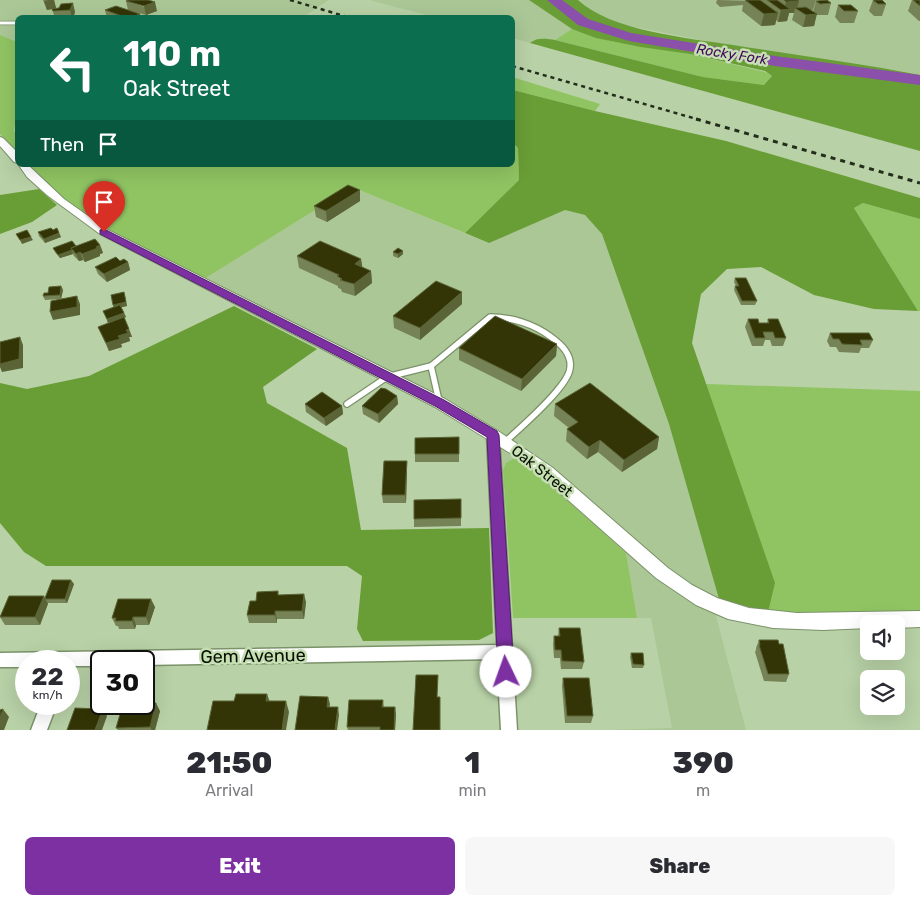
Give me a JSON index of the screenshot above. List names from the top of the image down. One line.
{"streets":{"street":["Oak Street","Gem Avenue"]},"water":["Rocky Fork"],"page":{"turn":["110 m","Oak Street"],"then":"Then","speed":"22 km/h","limit":"30","eta":["21:50","Arrival","1","min","390","m"],"buttons":["Exit","Share"]}}
